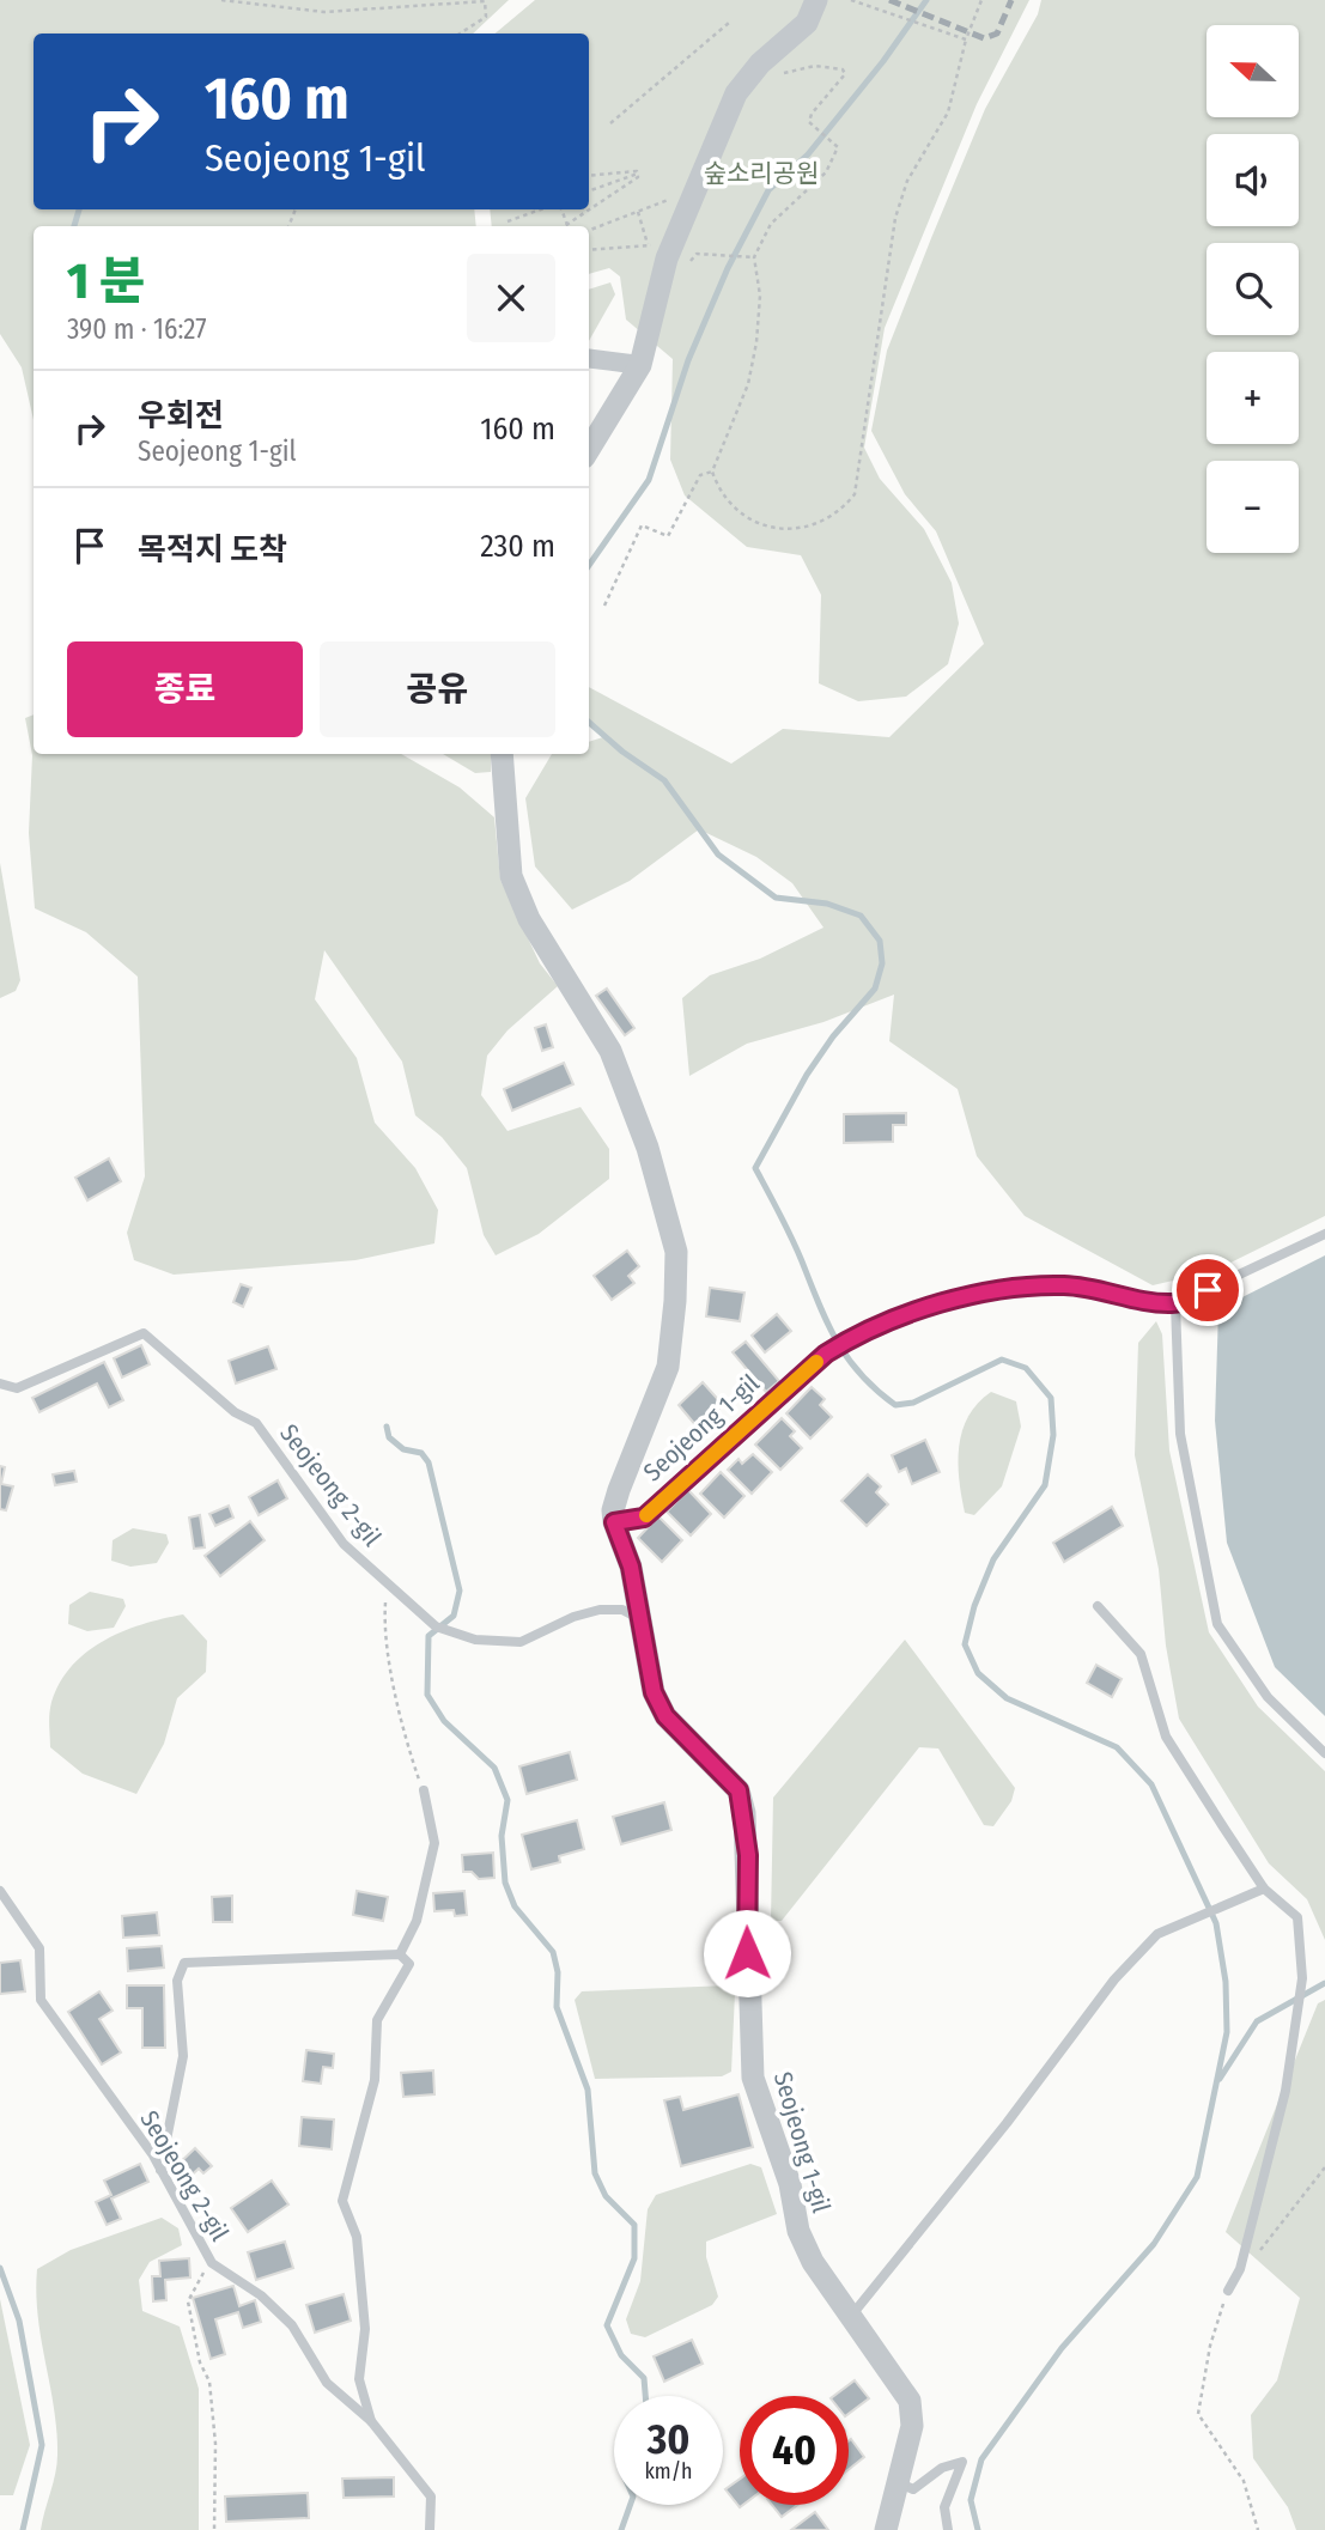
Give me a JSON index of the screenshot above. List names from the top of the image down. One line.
{"streets":{"street":["Seojeong 1-gil"],"lane":["Seojeong 2-gil"]},"crossings":[["Seojeong 1-gil","Seojeong 2-gil"]],"parks":["숲소리공원"],"north":"left","page":{"map_buttons":["+","−"],"turn":["160 m","Seojeong 1-gil"],"heading":["1 분","390 m · 16:27"],"list":[{"name":"우회전","note":"Seojeong 1-gil","value":"160 m"},{"name":"목적지 도착","value":"230 m"}],"buttons":["종료","공유"],"speed":"30 km/h","limit":"40"}}
